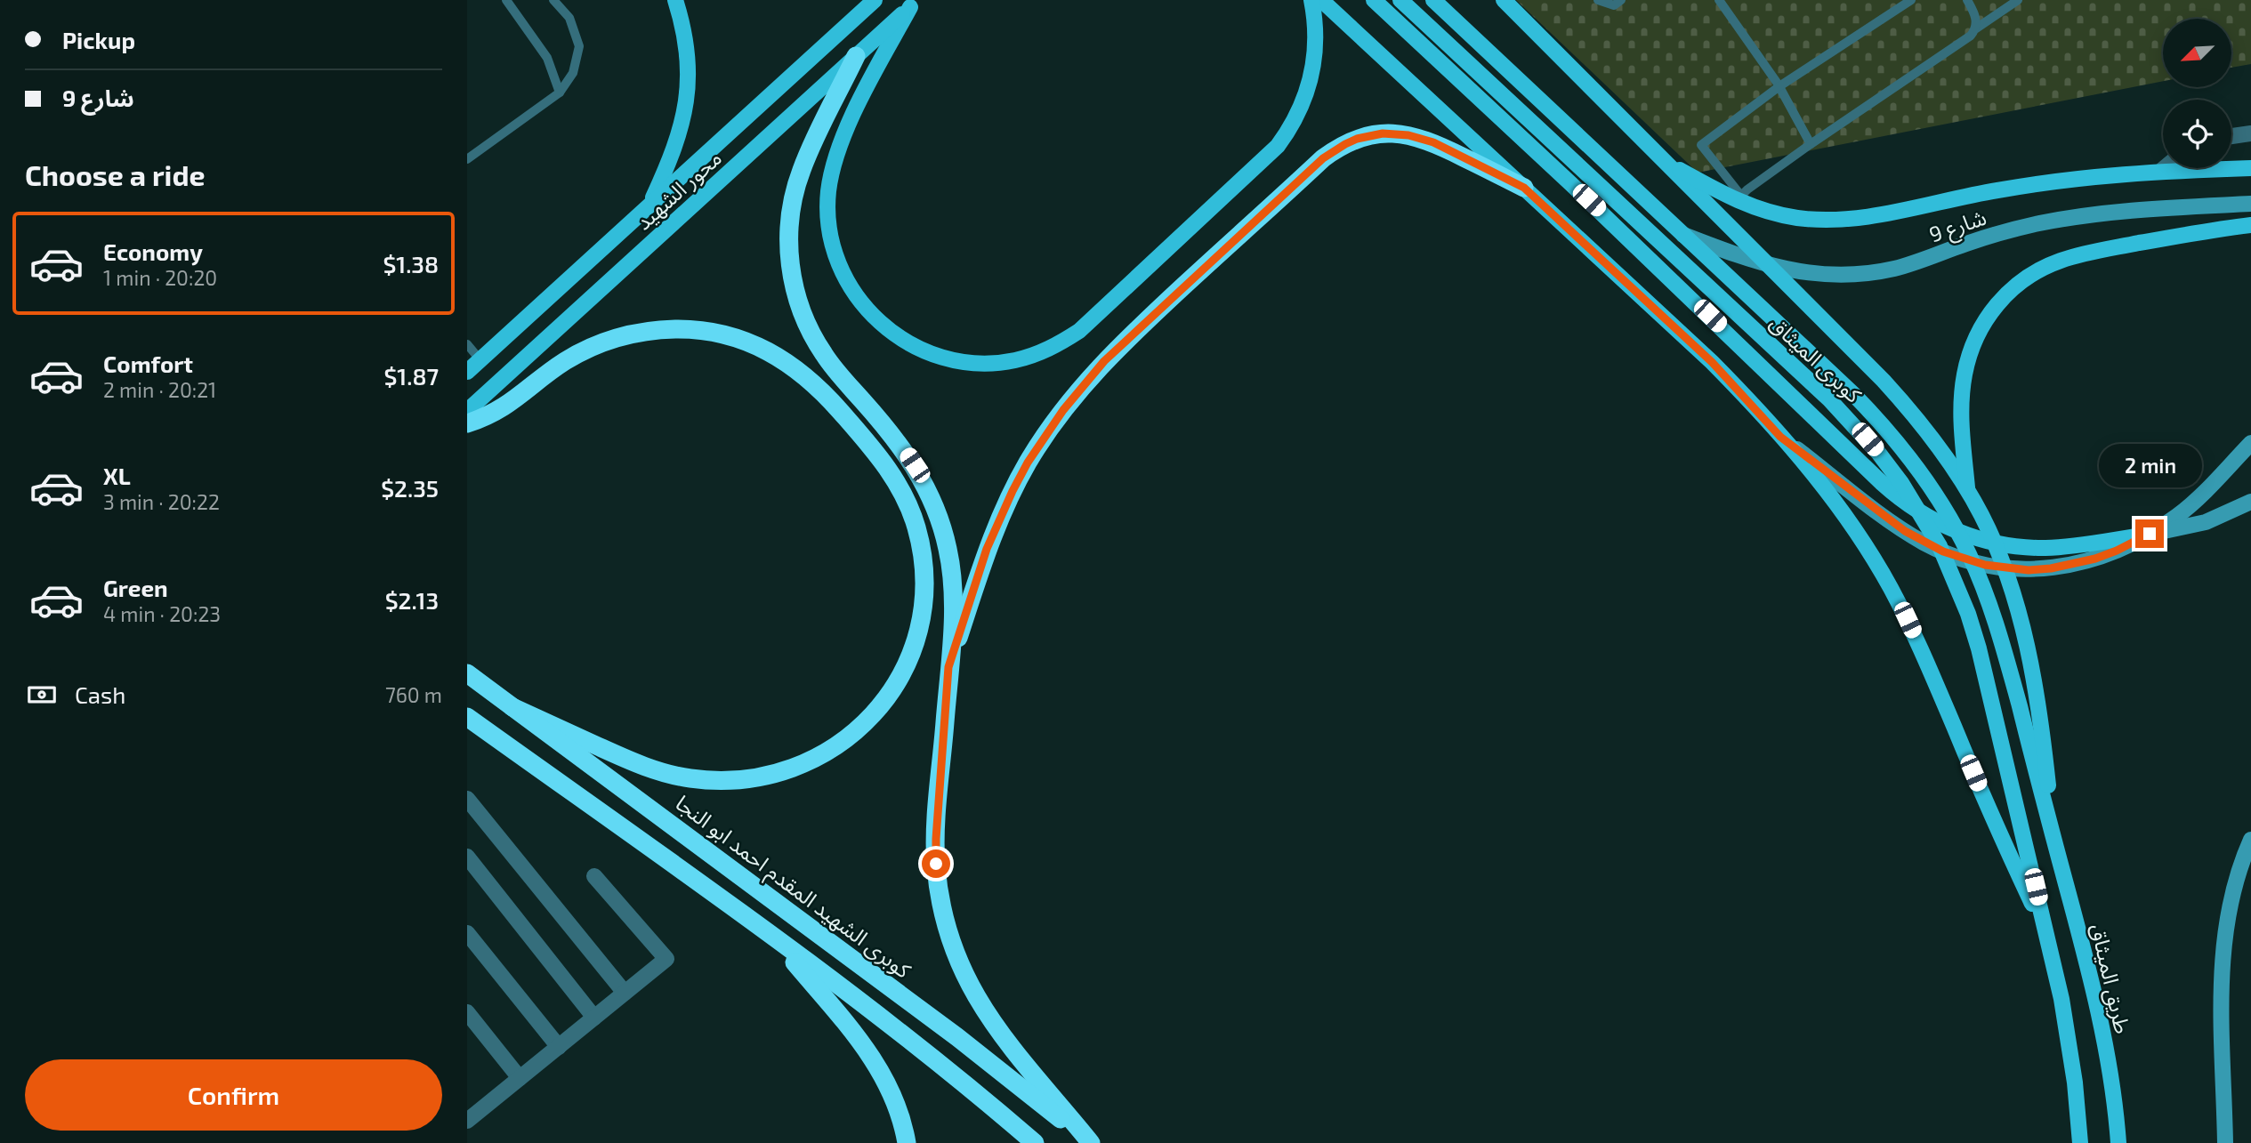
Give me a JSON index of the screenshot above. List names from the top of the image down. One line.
{"streets":{"highway":["كوبرى الشهيد المقدم احمد ابو النجا"],"main road":["محور الشهيد","شارع 9","كوبرى الميثاق","طريق الميثاق"]},"crossings":[["شارع 9","كوبرى الميثاق"],["كوبرى الميثاق","طريق الميثاق"]],"north":"bottom left","page":{"banner":["Pickup","شارع 9"],"heading":"Choose a ride","list":[{"name":"Economy","note":"1 min · 20:20","value":"$1.38"},{"name":"Comfort","note":"2 min · 20:21","value":"$1.87"},{"name":"XL","note":"3 min · 20:22","value":"$2.35"},{"name":"Green","note":"4 min · 20:23","value":"$2.13"}],"bubble":"2 min","pay":["Cash","760 m"],"buttons":"Confirm"}}
